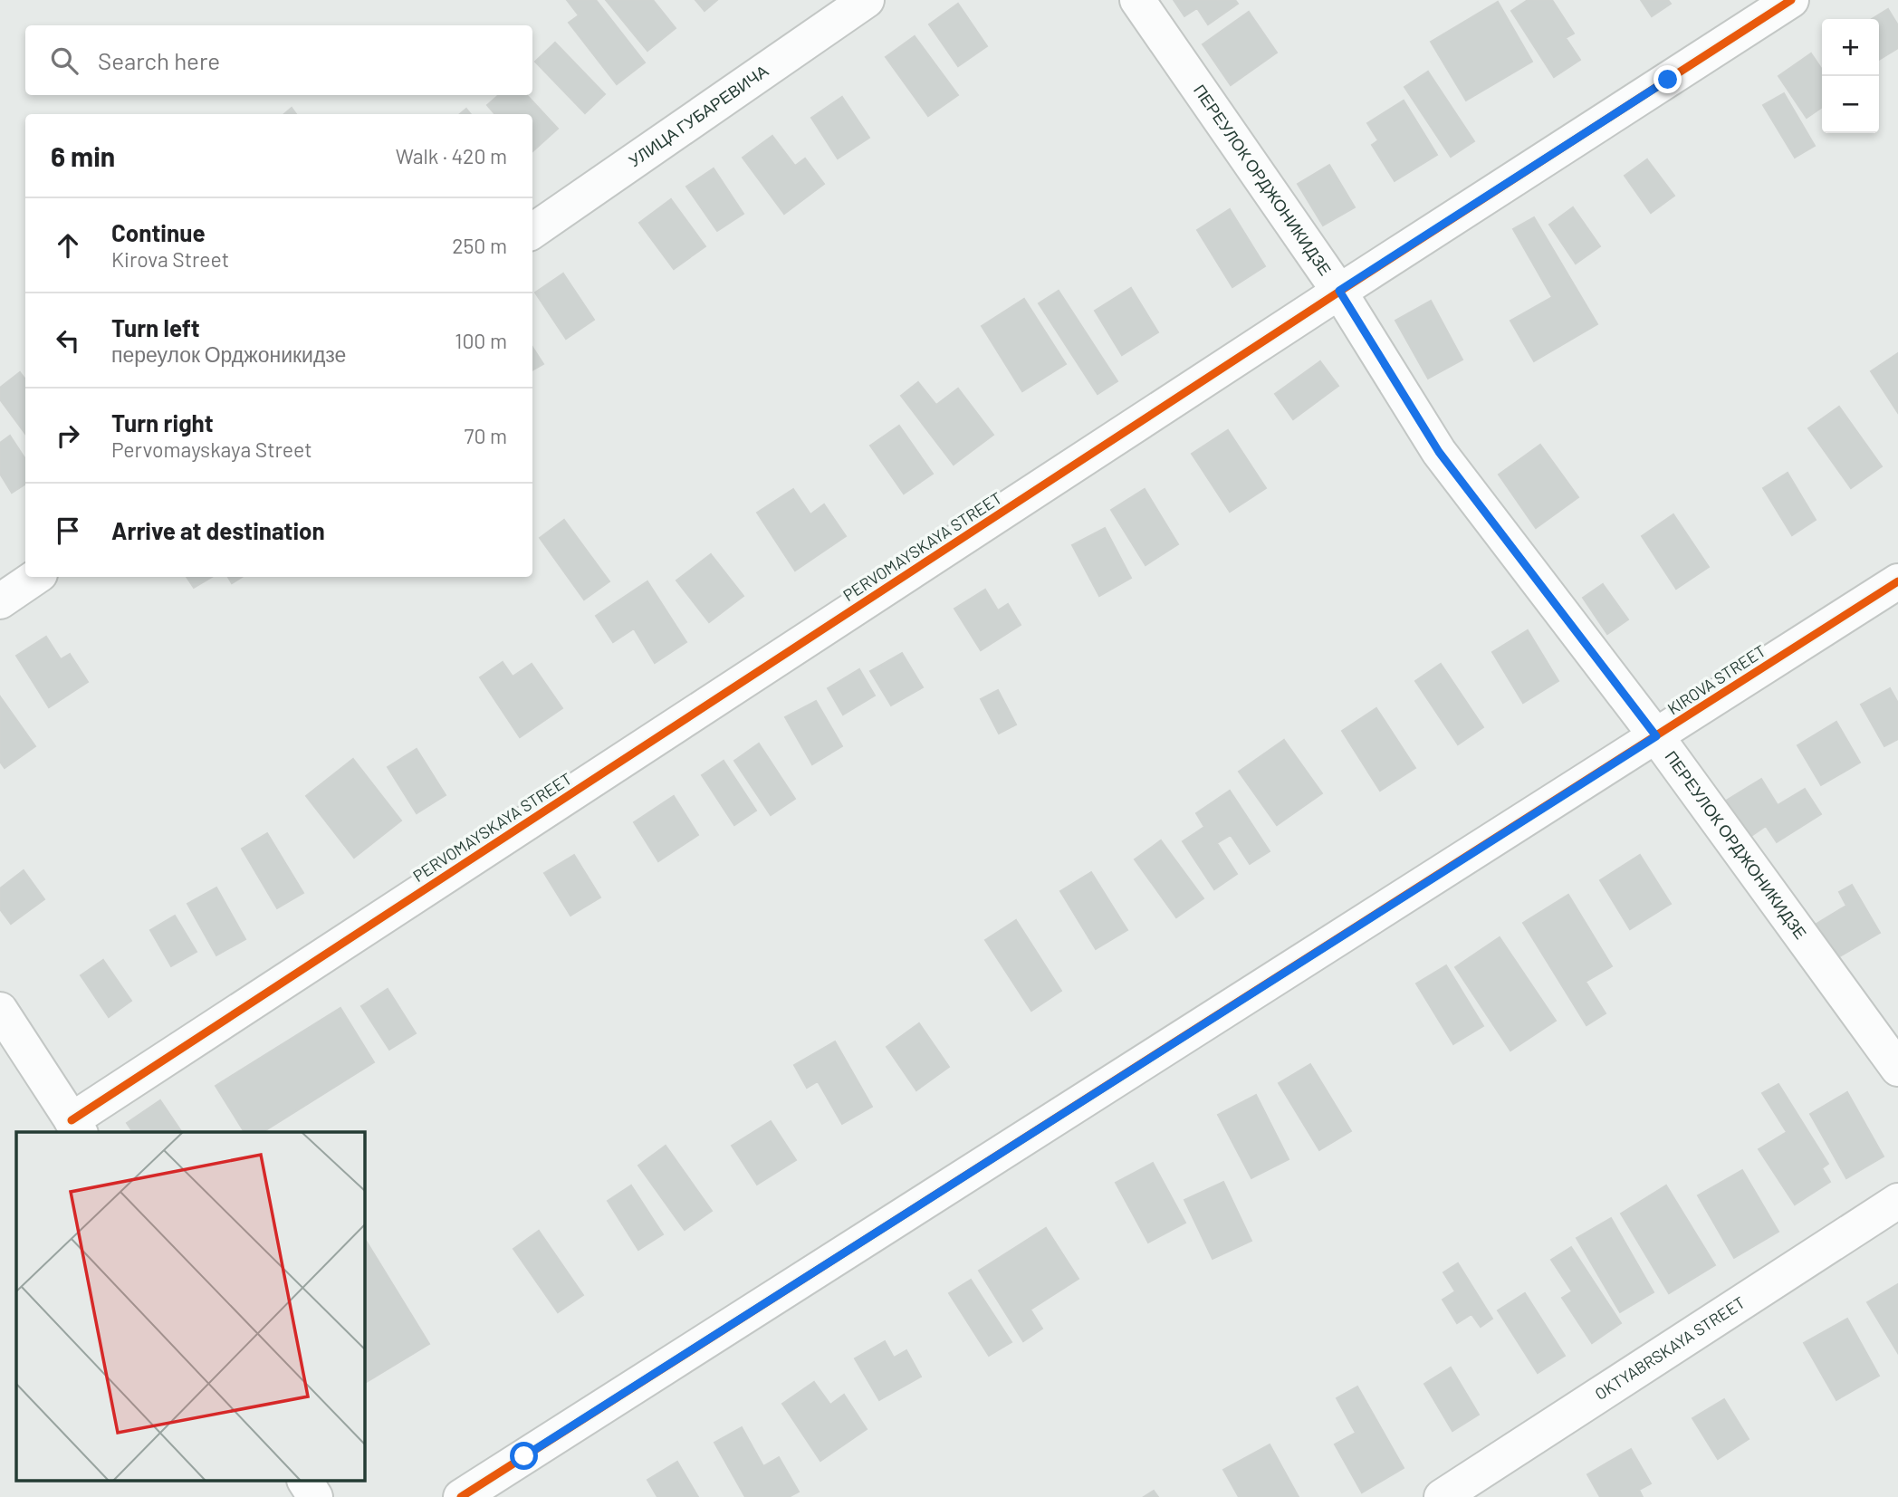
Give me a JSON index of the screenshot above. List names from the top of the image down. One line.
{"streets":{"street":["УЛИЦА ГУБАРЕВИЧА","ПЕРЕУЛОК ОРДЖОНИКИДЗЕ","PERVOMAYSKAYA STREET","KIROVA STREET","OKTYABRSKAYA STREET"]},"crossings":[["ПЕРЕУЛОК ОРДЖОНИКИДЗЕ","PERVOMAYSKAYA STREET"],["ПЕРЕУЛОК ОРДЖОНИКИДЗЕ","KIROVA STREET"]],"page":{"map_buttons":["+","−"],"search":"Search here","heading":["6 min","Walk · 420 m"],"list":[["Continue","Kirova Street","250 m"],["Turn left","переулок Орджоникидзе","100 m"],["Turn right","Pervomayskaya Street","70 m"],"Arrive at destination"]}}
